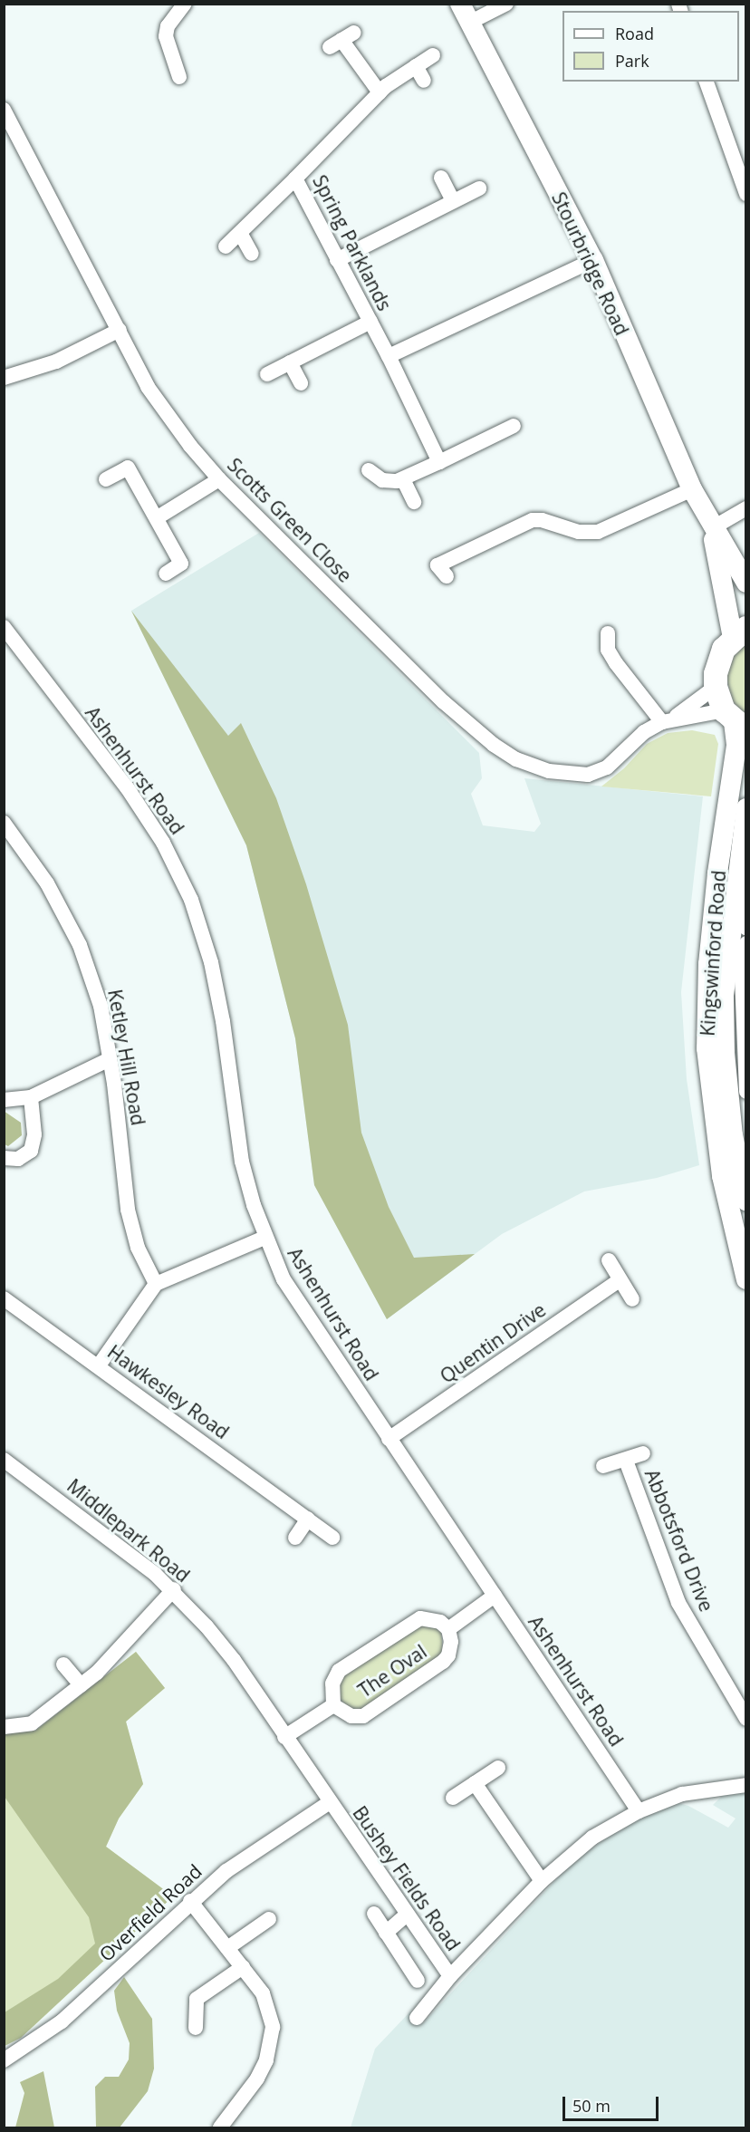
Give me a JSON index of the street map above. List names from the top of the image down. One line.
{"streets":{"main road":["Stourbridge Road","Kingswinford Road"],"street":["Spring Parklands","Scotts Green Close","Ashenhurst Road","Ketley Hill Road","Quentin Drive","Hawkesley Road","Middlepark Road","Abbotsford Drive","The Oval","Bushey Fields Road","Overfield Road"]},"crossings":[["Scotts Green Close","Kingswinford Road"],["Ashenhurst Road","Quentin Drive"],["Ashenhurst Road","Bushey Fields Road"],["Middlepark Road","Bushey Fields Road"],["Middlepark Road","Overfield Road"],["Bushey Fields Road","Overfield Road"]],"legend":["Road","Park"],"scale_bar":"50 m"}
